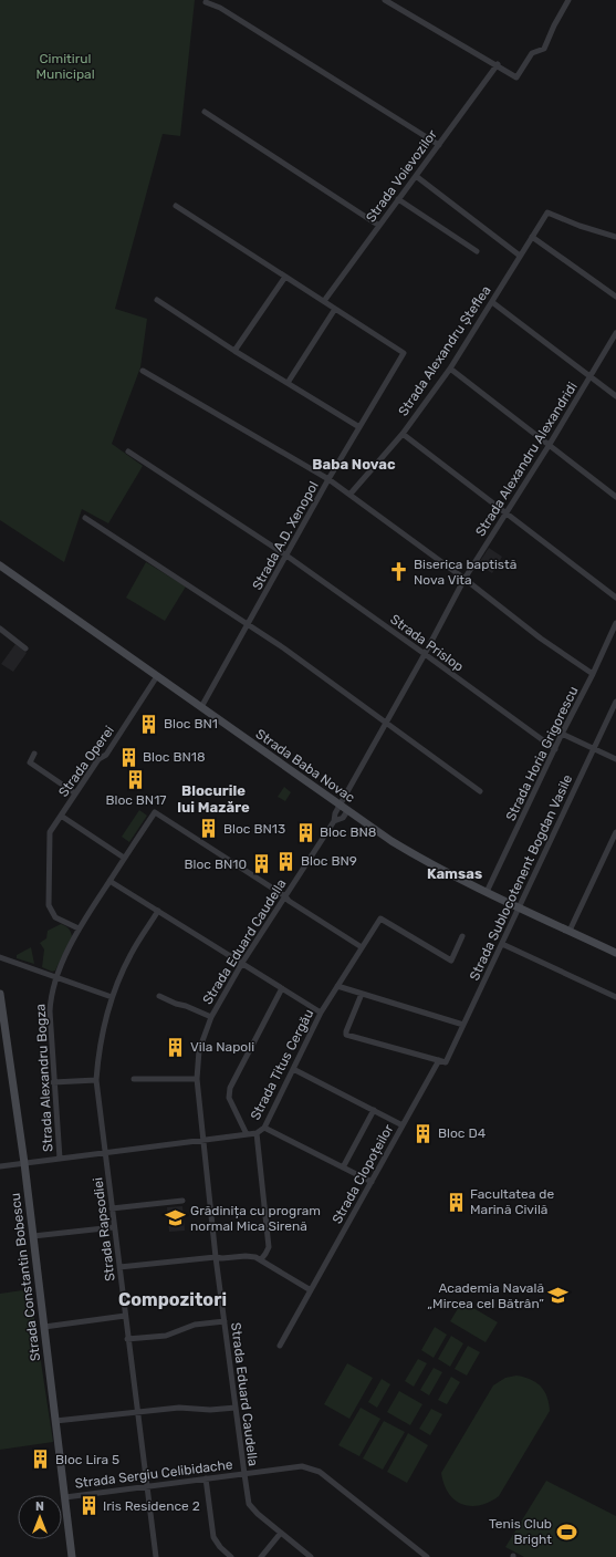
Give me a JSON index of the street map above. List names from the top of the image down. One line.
{"streets":{"main road":["Strada Baba Novac","Strada Constantin Bobescu"],"street":["Strada Voievozilor","Strada Alexandru Șteflea","Strada Alexandru Alexandridi","Strada A.D. Xenopol","Strada Prislop","Strada Horia Grigorescu","Strada Operei","Strada Sublocotenent Bogdan Vasile","Strada Eduard Caudella","Strada Titus Cergău","Strada Alexandru Bogza","Strada Clopoțeilor","Strada Rapsodiei","Strada Sergiu Celibidache"]},"crossings":[["Strada Alexandru Alexandridi","Strada Prislop"],["Strada Alexandru Alexandridi","Strada Baba Novac"],["Strada Alexandru Alexandridi","Strada Eduard Caudella"],["Strada A.D. Xenopol","Strada Prislop"],["Strada A.D. Xenopol","Strada Baba Novac"],["Strada Prislop","Strada Horia Grigorescu"],["Strada Horia Grigorescu","Strada Baba Novac"],["Strada Operei","Strada Baba Novac"],["Strada Operei","Strada Alexandru Bogza"],["Strada Baba Novac","Strada Sublocotenent Bogdan Vasile"],["Strada Baba Novac","Strada Eduard Caudella"],["Strada Sublocotenent Bogdan Vasile","Strada Clopoțeilor"],["Strada Eduard Caudella","Strada Alexandru Bogza"],["Strada Eduard Caudella","Strada Sergiu Celibidache"],["Strada Rapsodiei","Strada Sergiu Celibidache"],["Strada Constantin Bobescu","Strada Sergiu Celibidache"]],"districts":["Baba Novac","Blocurile lui Mazăre","Kamsas","Compozitori"],"parks":["Cimitirul Municipal"],"places":{"church":["Biserica baptistă Nova Vita"],"building":["Bloc BN1","Bloc BN18","Bloc BN17","Bloc BN13","Bloc BN8","Bloc BN9","Bloc BN10","Vila Napoli","Bloc D4","Facultatea de Marină Civilă","Bloc Lira 5","Iris Residence 2"],"school or university":["Grădinița cu program normal Mica Sirenă","Academia Navală „Mircea cel Bătrân”"],"sports":["Tenis Club Bright"]},"north":"top"}
